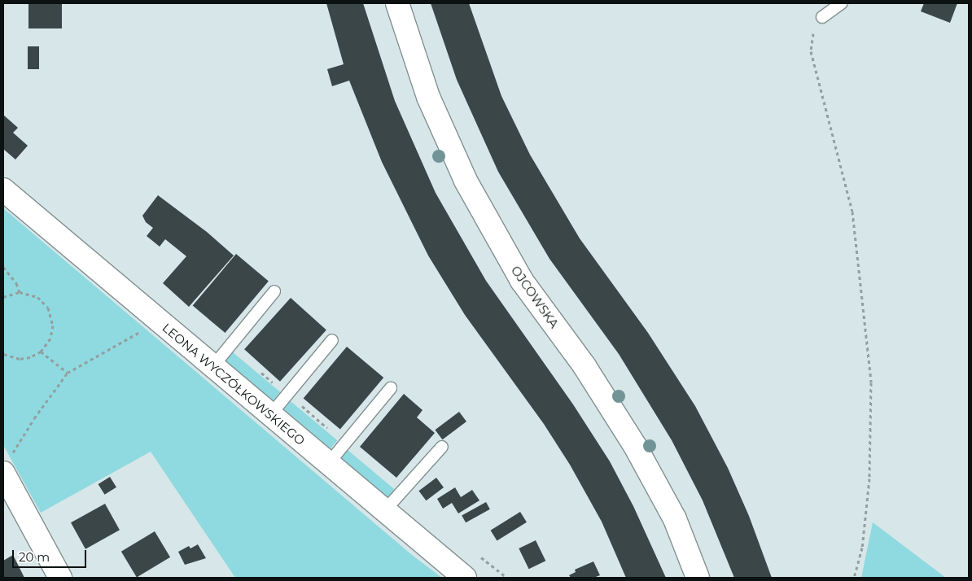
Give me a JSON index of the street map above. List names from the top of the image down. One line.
{"streets":{"street":["OJCOWSKA","LEONA WYCZÓŁKOWSKIEGO"]},"scale_bar":"20 m"}
